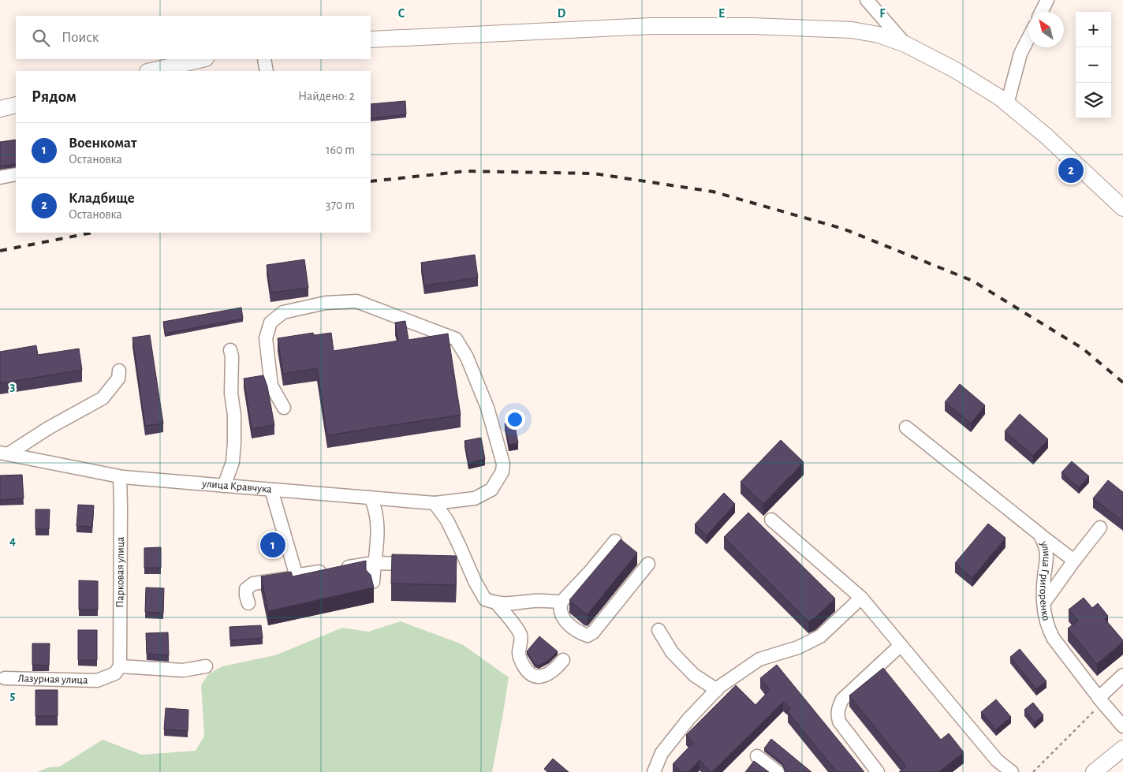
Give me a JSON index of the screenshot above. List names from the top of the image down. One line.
{"streets":{"lane":["улица Кравчука","Парковая улица","улица Григоренко","Лазурная улица"]},"crossings":[["улица Кравчука","Парковая улица"],["Парковая улица","Лазурная улица"]],"north":"top left","page":{"map_buttons":["+","−"],"search":"Поиск","heading":["Рядом","Найдено: 2"],"list":[{"mark":"1","name":"Военкомат","note":"Остановка","value":"160 m"},{"mark":"2","name":"Кладбище","note":"Остановка","value":"370 m"}],"pins":["2","1"]},"grid":{"columns":["C","D","E","F"],"rows":["3","4","5"]}}
